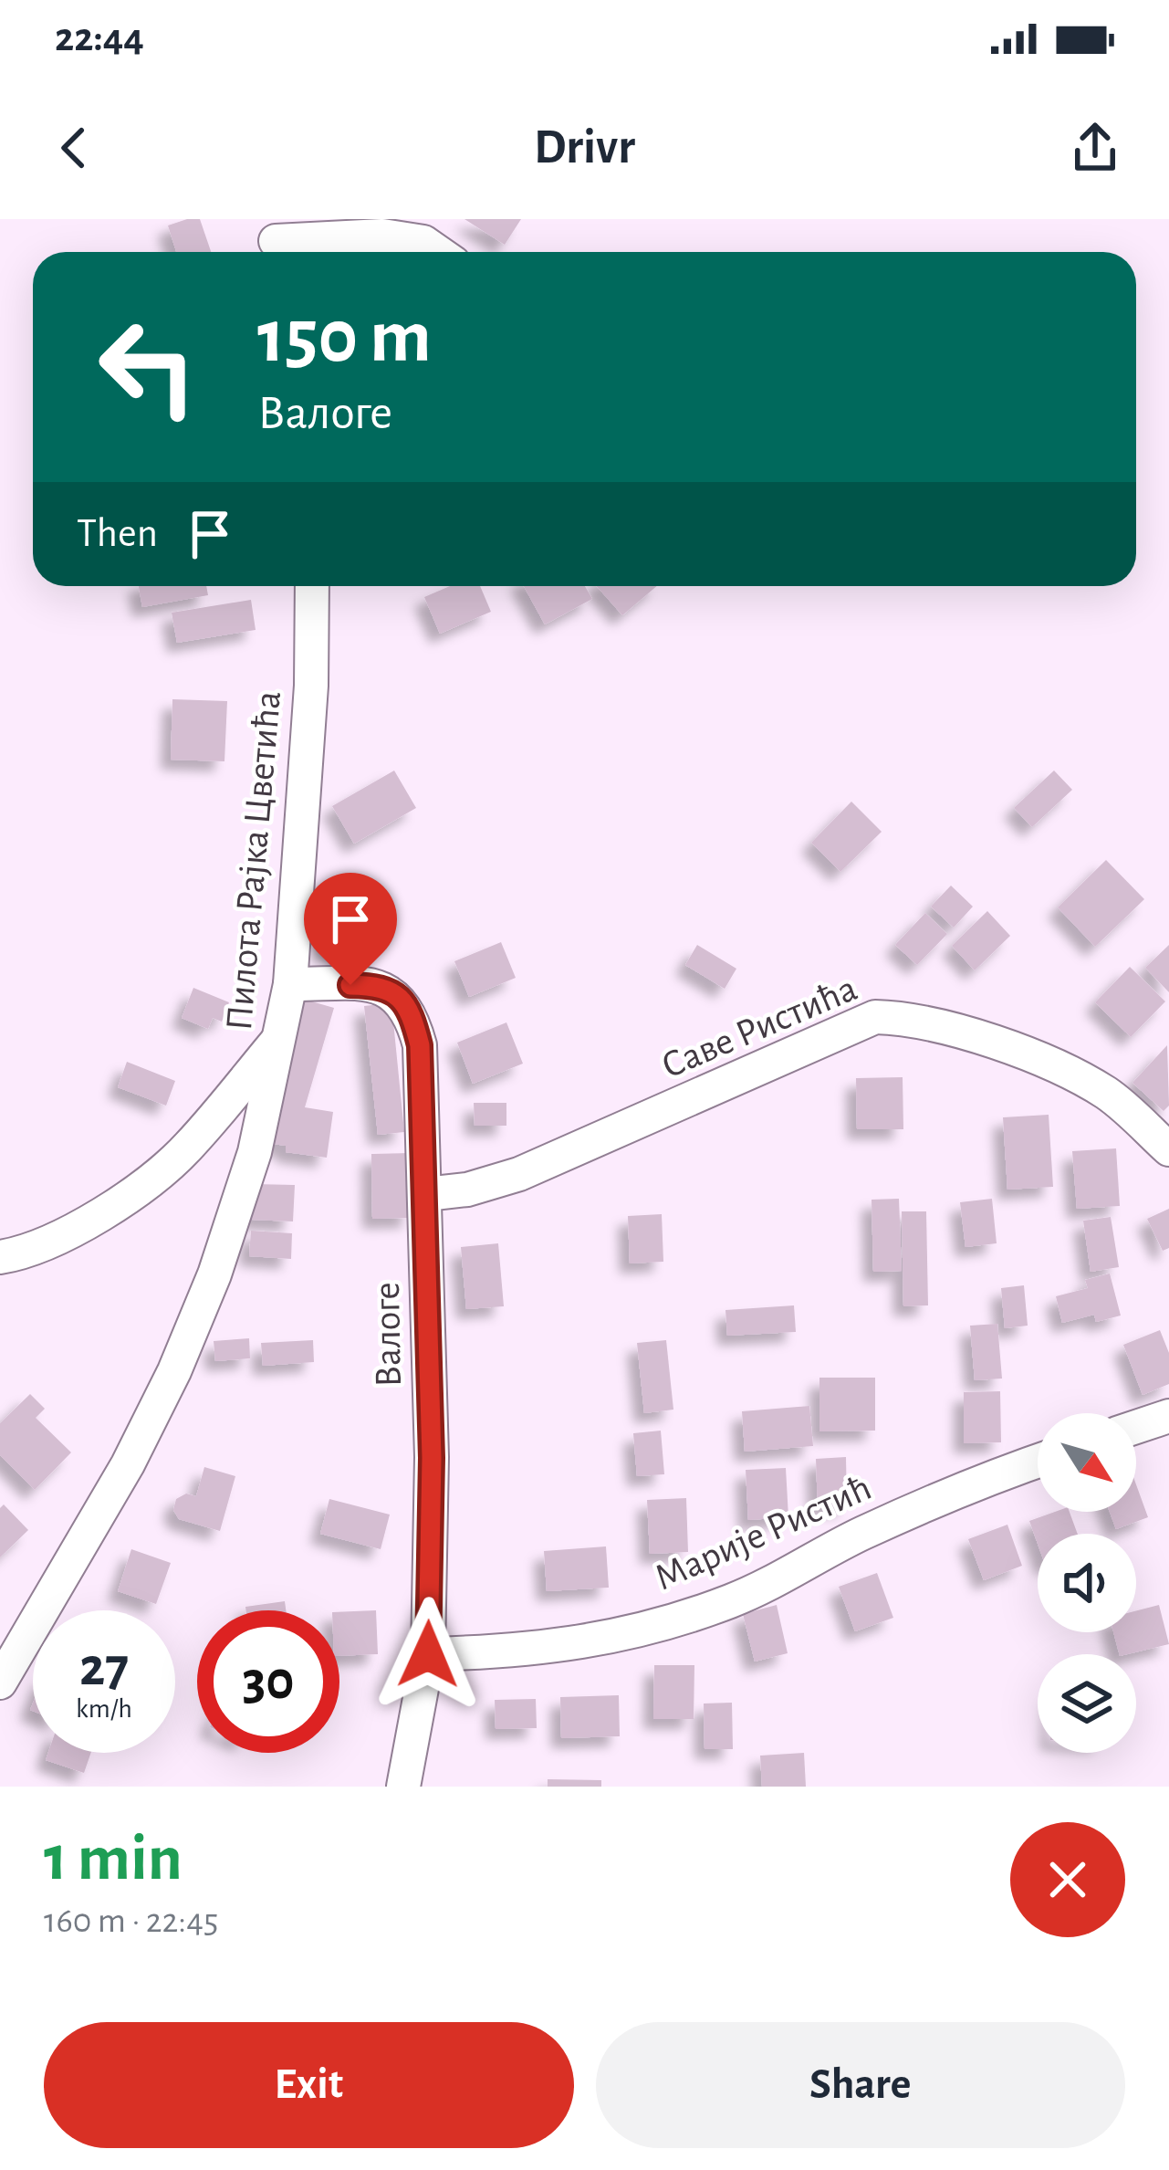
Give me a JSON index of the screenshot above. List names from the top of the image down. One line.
{"streets":{"street":["Пилота Рајка Цветића","Саве Ристића","Валоге","Марије Ристић"]},"crossings":[["Пилота Рајка Цветића","Валоге"],["Саве Ристића","Валоге"],["Валоге","Марије Ристић"]],"north":"bottom right","page":{"status":"22:44","header":"Drivr","turn":["150 m","Валоге"],"then":"Then","speed":"27 km/h","limit":"30","heading":["1 min","160 m · 22:45"],"buttons":["Exit","Share"]}}
